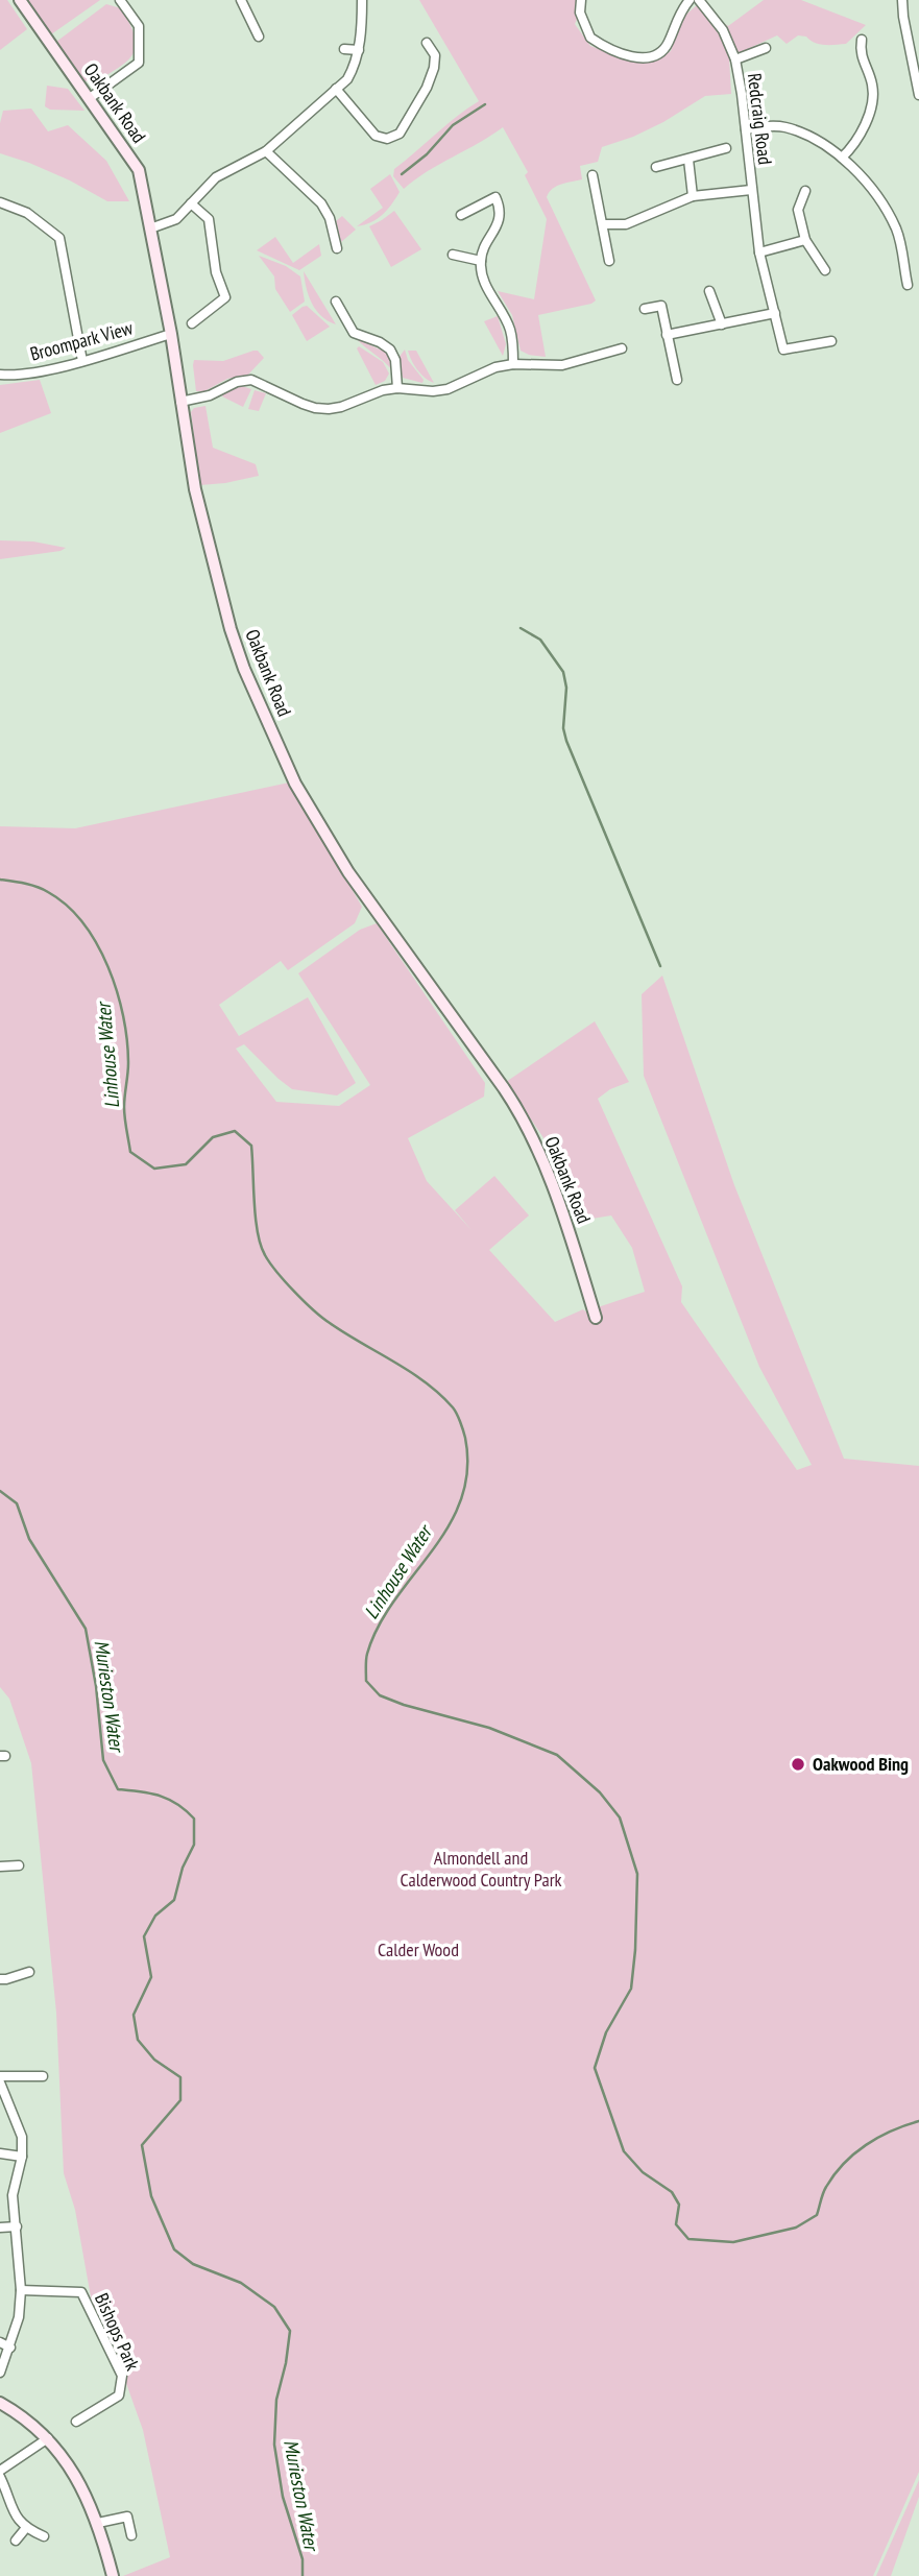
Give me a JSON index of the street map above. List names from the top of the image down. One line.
{"streets":{"street":["Oakbank Road","Redcraig Road","Broompark View","Bishops Park"]},"crossings":[["Oakbank Road","Broompark View"]],"water":["Linhouse Water","Murieston Water"],"parks":["Almondell and Calderwood Country Park","Calder Wood"],"places":["Oakwood Bing"]}
